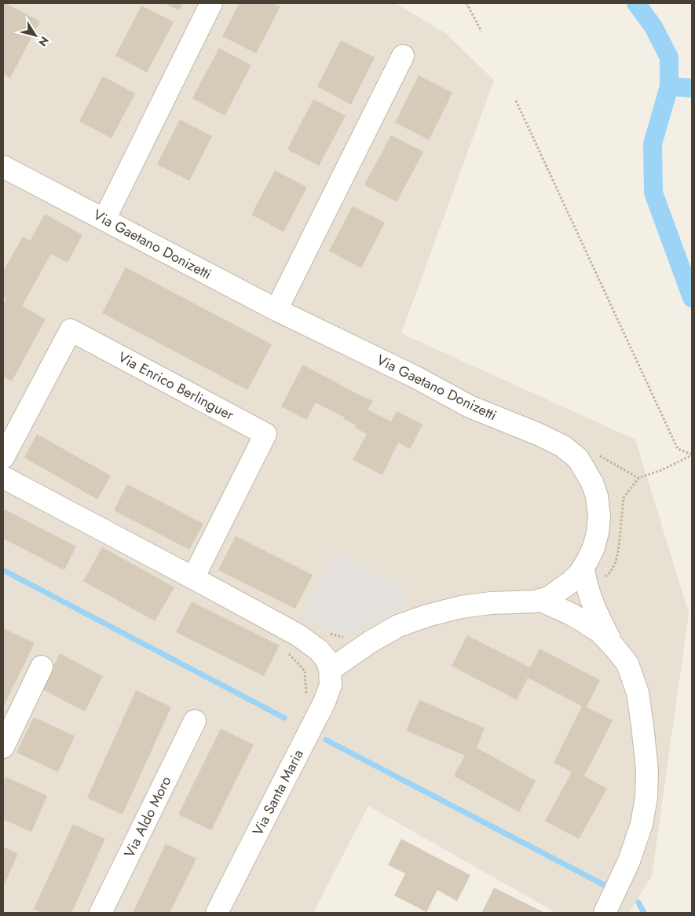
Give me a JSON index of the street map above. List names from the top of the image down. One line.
{"streets":{"street":["Via Gaetano Donizetti","Via Enrico Berlinguer","Via Santa Maria","Via Aldo Moro"]},"crossings":[["Via Gaetano Donizetti","Via Santa Maria"]],"north":"bottom right"}
